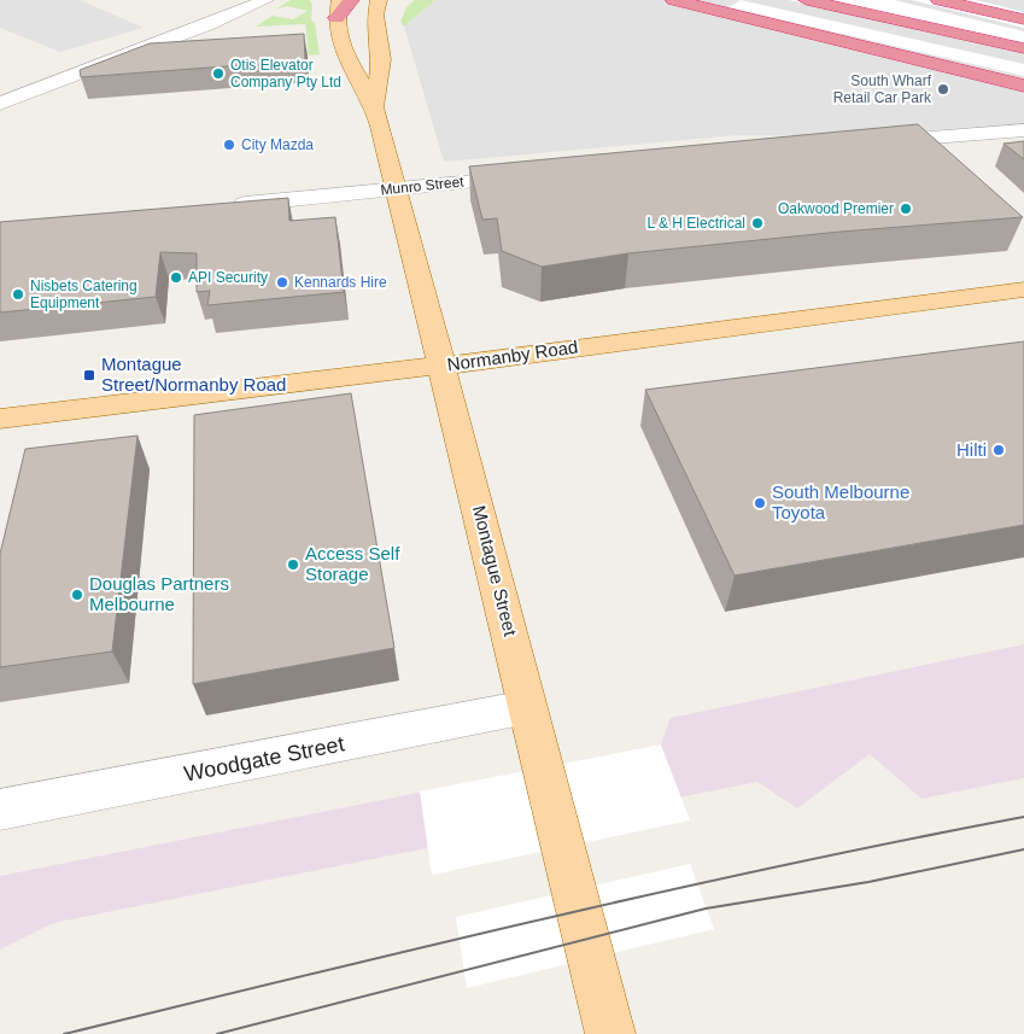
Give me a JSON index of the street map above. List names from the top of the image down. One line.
{"streets":{"main road":["Normanby Road","Montague Street"],"street":["Munro Street","Woodgate Street"]},"crossings":[["Munro Street","Montague Street"],["Normanby Road","Montague Street"],["Montague Street","Woodgate Street"]],"places":{"other":["Otis Elevator Company Pty Ltd","South Wharf Retail Car Park","City Mazda","Oakwood Premier","L & H Electrical","API Security","Kennards Hire","Nisbets Catering Equipment","Hilti","South Melbourne Toyota","Access Self Storage","Douglas Partners Melbourne"],"transit":["Montague Street/Normanby Road"]}}
